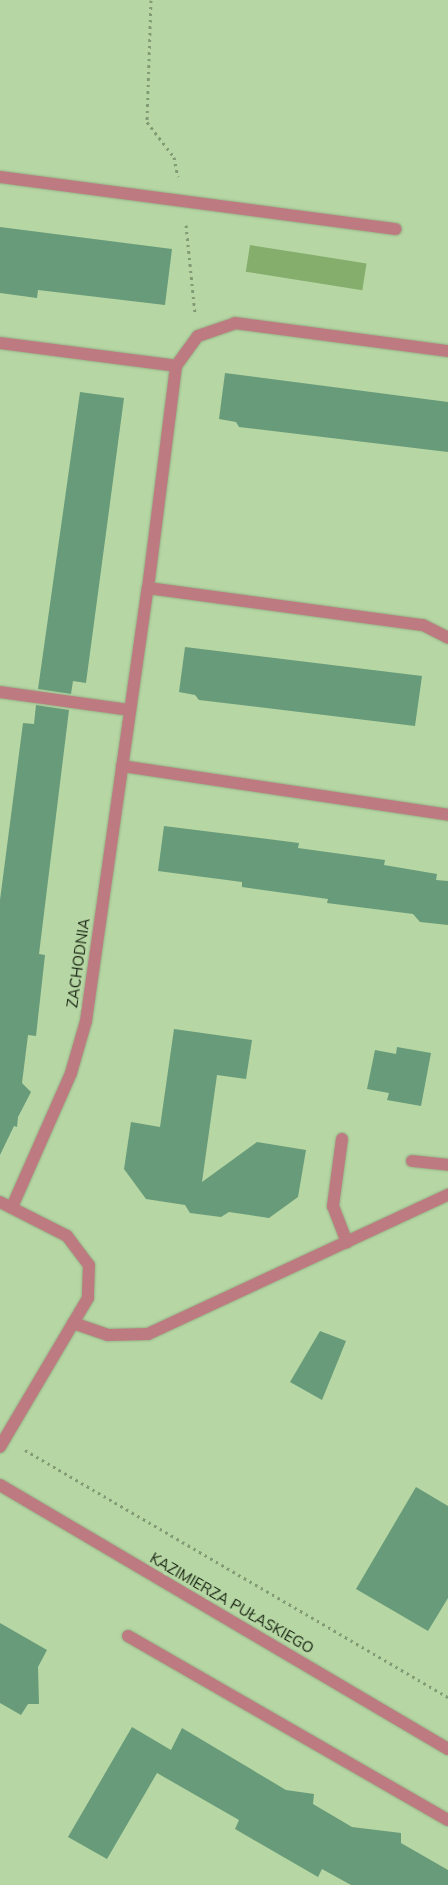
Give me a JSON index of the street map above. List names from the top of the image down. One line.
{"streets":{"street":["ZACHODNIA","KAZIMIERZA PUŁASKIEGO"]}}
